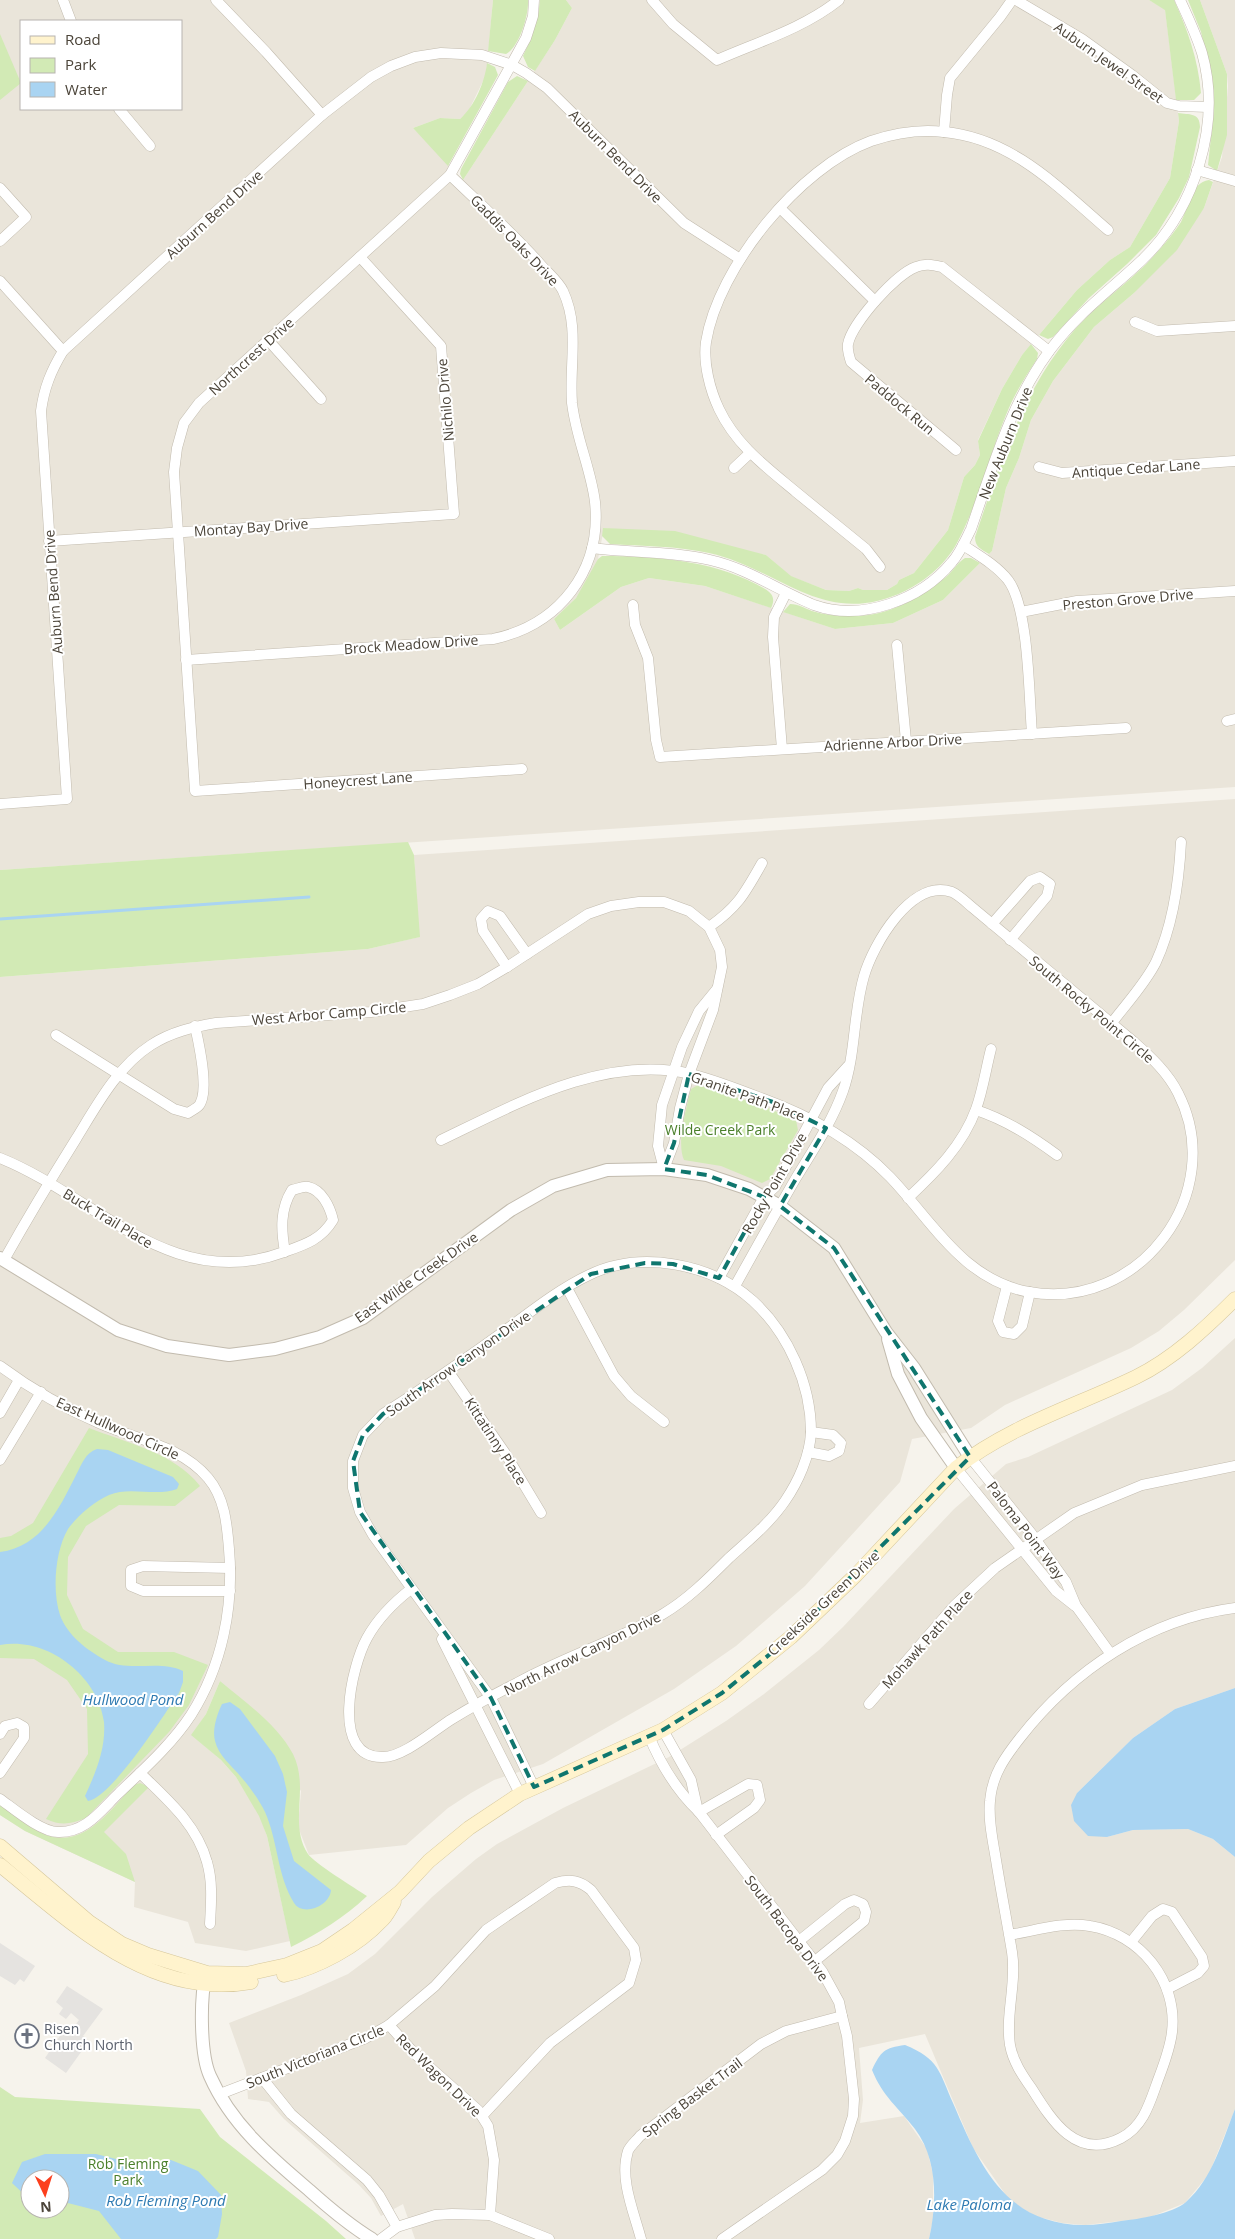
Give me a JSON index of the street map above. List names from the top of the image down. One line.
{"streets":{"main road":["Creekside Green Drive"],"street":["Auburn Jewel Street","Auburn Bend Drive","Gaddis Oaks Drive","Northcrest Drive","Nichilo Drive","Paddock Run","New Auburn Drive","Antique Cedar Lane","Montay Bay Drive","Preston Grove Drive","Brock Meadow Drive","Adrienne Arbor Drive","Honeycrest Lane","South Rocky Point Circle","West Arbor Camp Circle","Granite Path Place","Rocky Point Drive","Buck Trail Place","East Wilde Creek Drive","South Arrow Canyon Drive","East Hullwood Circle","Kittatinny Place","Paloma Point Way","Mohawk Path Place","North Arrow Canyon Drive","South Bacopa Drive","South Victoriana Circle","Red Wagon Drive","Spring Basket Trail"]},"crossings":[["Auburn Jewel Street","New Auburn Drive"],["Auburn Bend Drive","Northcrest Drive"],["Auburn Bend Drive","Montay Bay Drive"],["Gaddis Oaks Drive","Northcrest Drive"],["Gaddis Oaks Drive","New Auburn Drive"],["Gaddis Oaks Drive","Brock Meadow Drive"],["Northcrest Drive","Nichilo Drive"],["Northcrest Drive","Montay Bay Drive"],["Northcrest Drive","Brock Meadow Drive"],["Northcrest Drive","Honeycrest Lane"],["Nichilo Drive","Montay Bay Drive"],["New Auburn Drive","Brock Meadow Drive"],["South Rocky Point Circle","Granite Path Place"],["South Rocky Point Circle","Rocky Point Drive"],["West Arbor Camp Circle","Granite Path Place"],["West Arbor Camp Circle","Buck Trail Place"],["West Arbor Camp Circle","East Wilde Creek Drive"],["Granite Path Place","Rocky Point Drive"],["Rocky Point Drive","East Wilde Creek Drive"],["Rocky Point Drive","South Arrow Canyon Drive"],["Rocky Point Drive","North Arrow Canyon Drive"],["South Arrow Canyon Drive","Kittatinny Place"],["South Arrow Canyon Drive","Creekside Green Drive"],["South Arrow Canyon Drive","North Arrow Canyon Drive"],["Paloma Point Way","Creekside Green Drive"],["Paloma Point Way","Mohawk Path Place"],["Creekside Green Drive","South Bacopa Drive"],["South Bacopa Drive","Spring Basket Trail"],["South Victoriana Circle","Red Wagon Drive"]],"water":["Hullwood Pond","Rob Fleming Pond","Lake Paloma"],"parks":["Wilde Creek Park","Rob Fleming Park"],"places":{"church":["Risen Church North"]},"legend":["Road","Park","Water"],"north":"bottom"}
